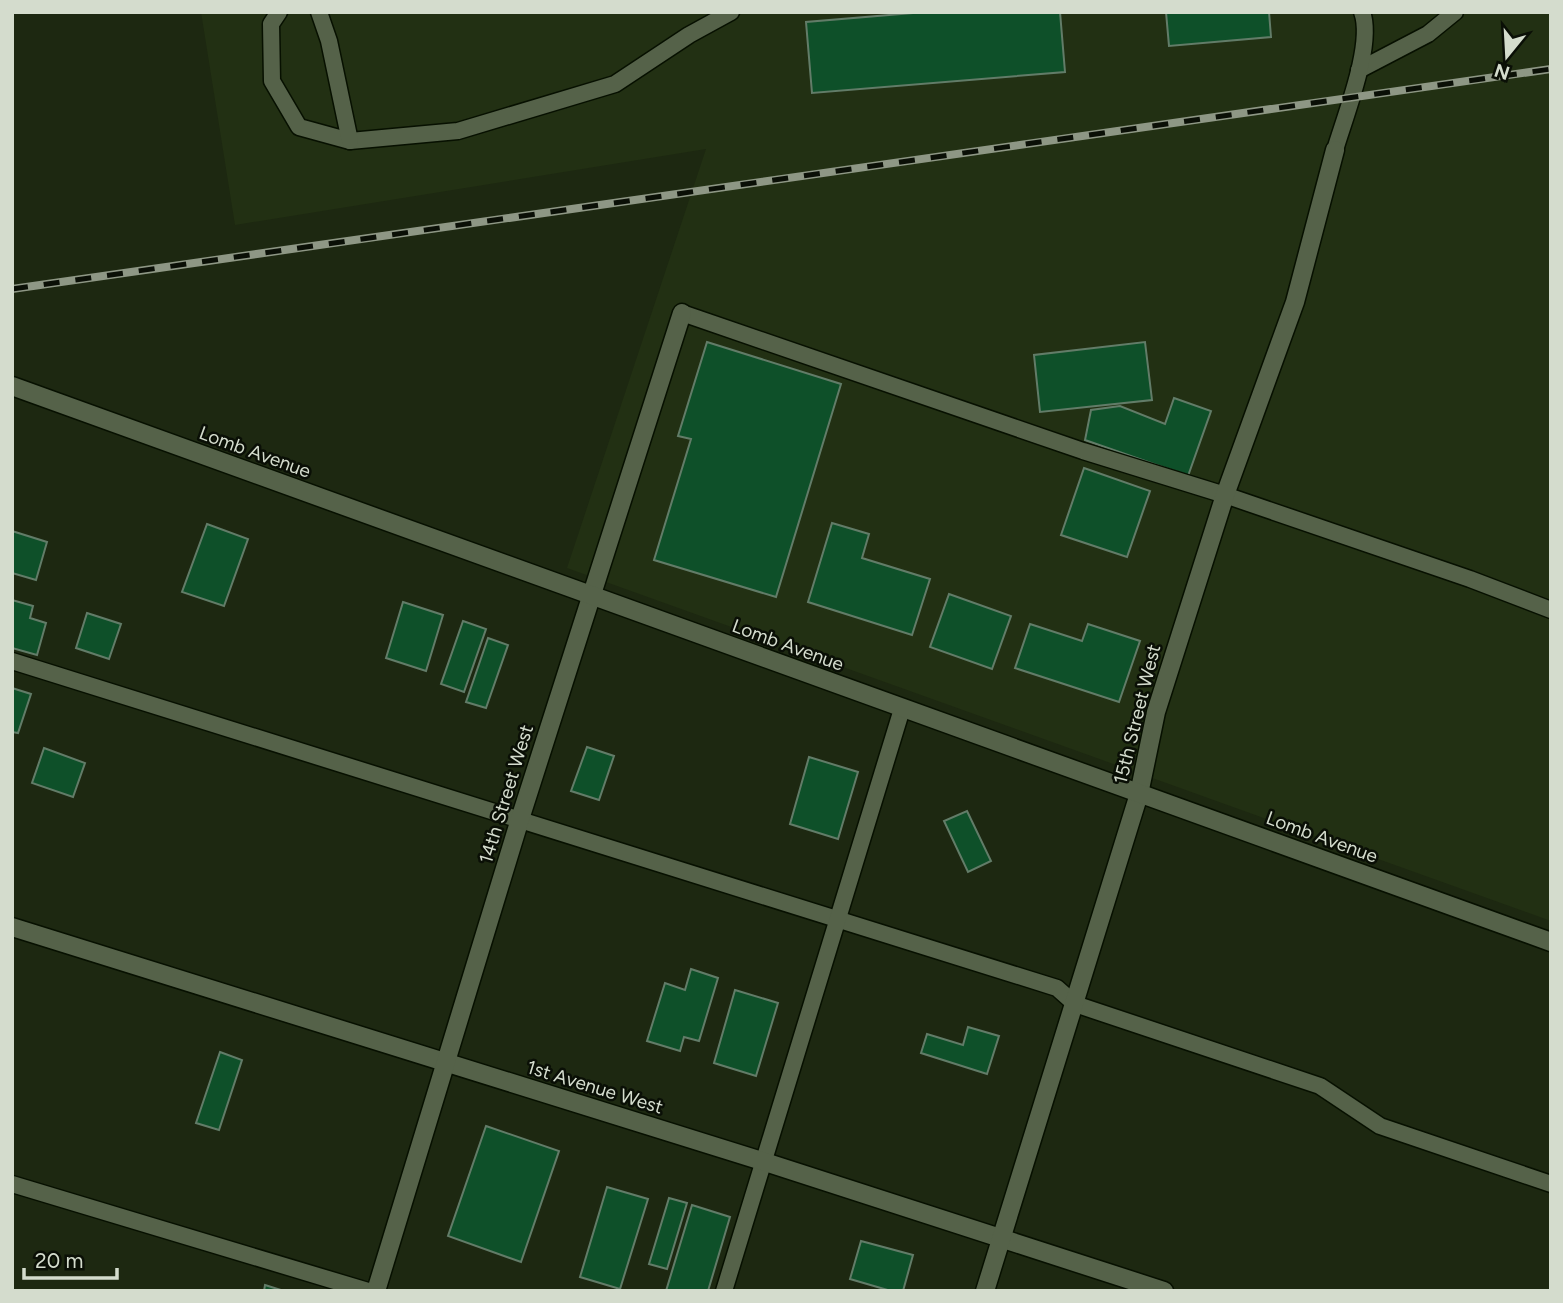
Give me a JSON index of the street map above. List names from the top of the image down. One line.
{"streets":{"street":["Lomb Avenue","15th Street West","14th Street West","1st Avenue West"]},"crossings":[["Lomb Avenue","15th Street West"],["Lomb Avenue","14th Street West"],["15th Street West","1st Avenue West"],["14th Street West","1st Avenue West"]],"scale_bar":"20 m","north":"bottom"}
